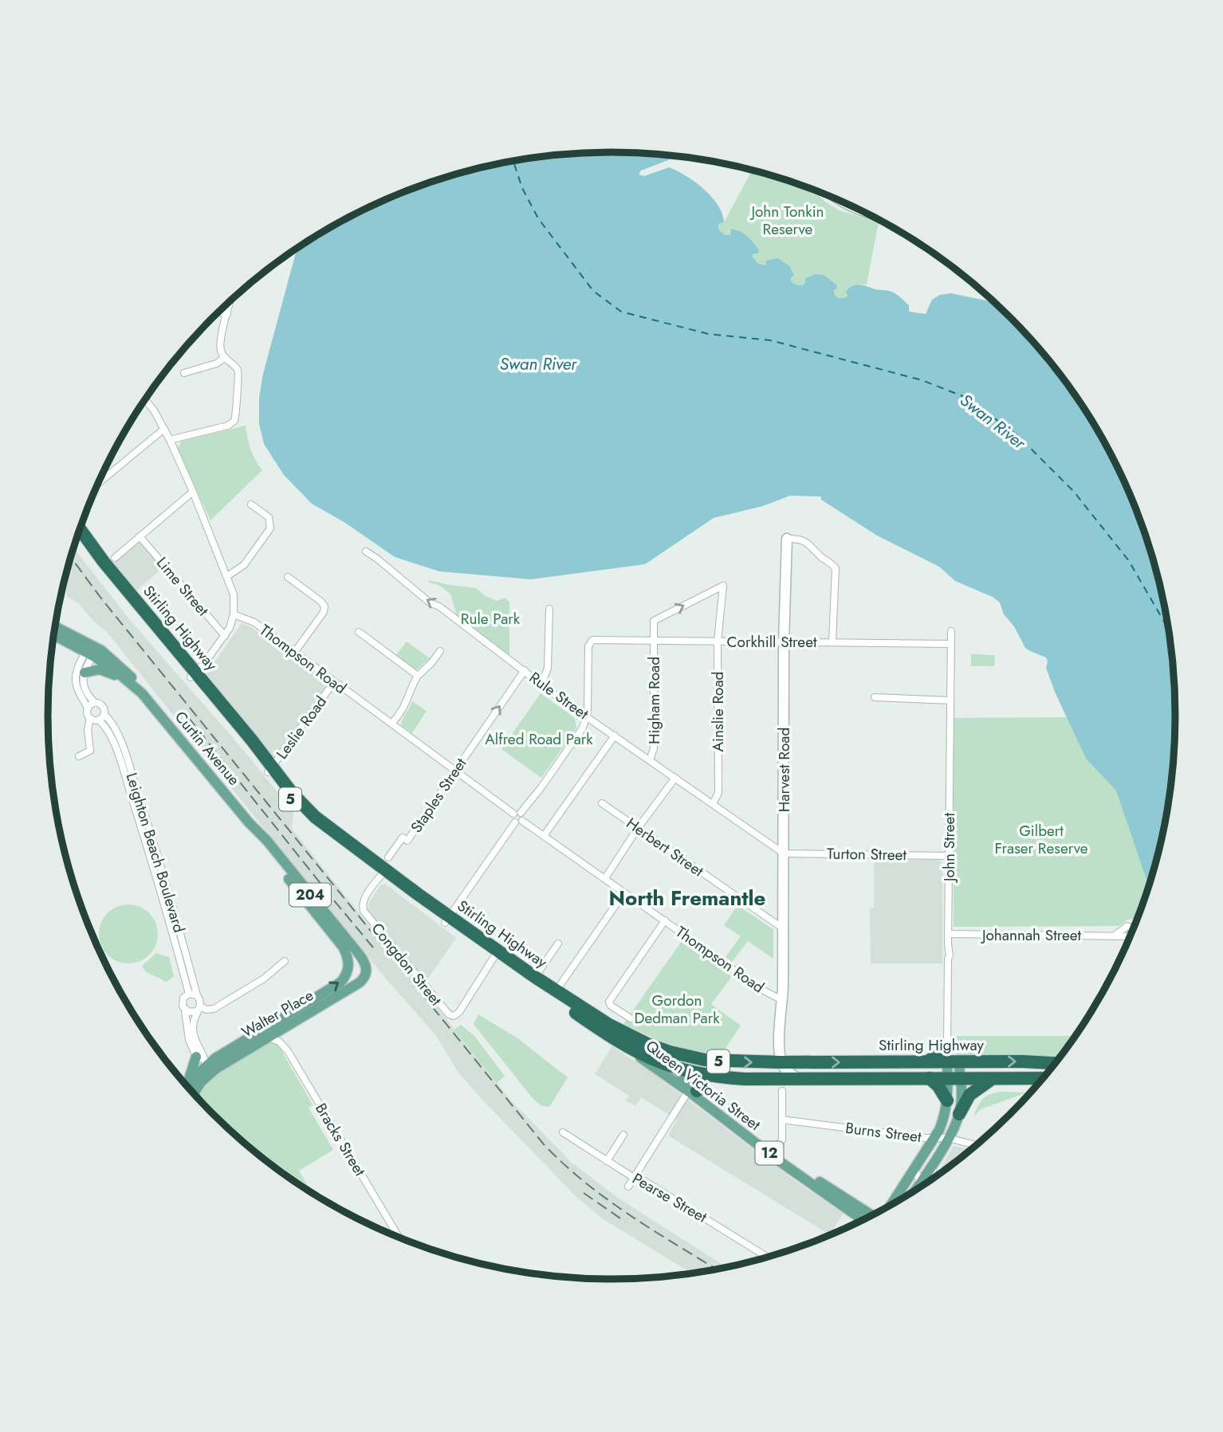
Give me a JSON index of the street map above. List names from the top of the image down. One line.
{"streets":{"highway":["Stirling Highway","5"],"main road":["Curtin Avenue","204","Walter Place","Queen Victoria Street","12"],"street":["Lime Street","Corkhill Street","Thompson Road","Rule Street","Higham Road","Ainslie Road","Leslie Road","Harvest Road","Staples Street","Herbert Street","John Street","Leighton Beach Boulevard","Turton Street","Johannah Street","Congdon Street","Burns Street","Bracks Street","Pearse Street"]},"crossings":[["Stirling Highway","Leslie Road"],["Stirling Highway","Harvest Road"],["Stirling Highway","Staples Street"],["Stirling Highway","John Street"],["Stirling Highway","Congdon Street"],["Stirling Highway","Queen Victoria Street"],["Stirling Highway","12"],["Corkhill Street","Rule Street"],["Corkhill Street","Higham Road"],["Corkhill Street","Ainslie Road"],["Corkhill Street","Harvest Road"],["Corkhill Street","John Street"],["Thompson Road","Leslie Road"],["Thompson Road","Harvest Road"],["Thompson Road","Staples Street"],["Rule Street","Higham Road"],["Rule Street","Ainslie Road"],["Rule Street","Harvest Road"],["Rule Street","Staples Street"],["Rule Street","Turton Street"],["Higham Road","Ainslie Road"],["Curtin Avenue","Walter Place"],["Harvest Road","Herbert Street"],["Harvest Road","Turton Street"],["Staples Street","Congdon Street"],["John Street","Turton Street"],["John Street","Johannah Street"],["204","Walter Place"],["Walter Place","Bracks Street"],["Queen Victoria Street","12"]],"one_way":["Rule Street","Higham Road","Staples Street"],"districts":["North Fremantle"],"water":["Swan River"],"parks":["John Tonkin Reserve","Rule Park","Alfred Road Park","Gilbert Fraser Reserve","Gordon Dedman Park"]}
